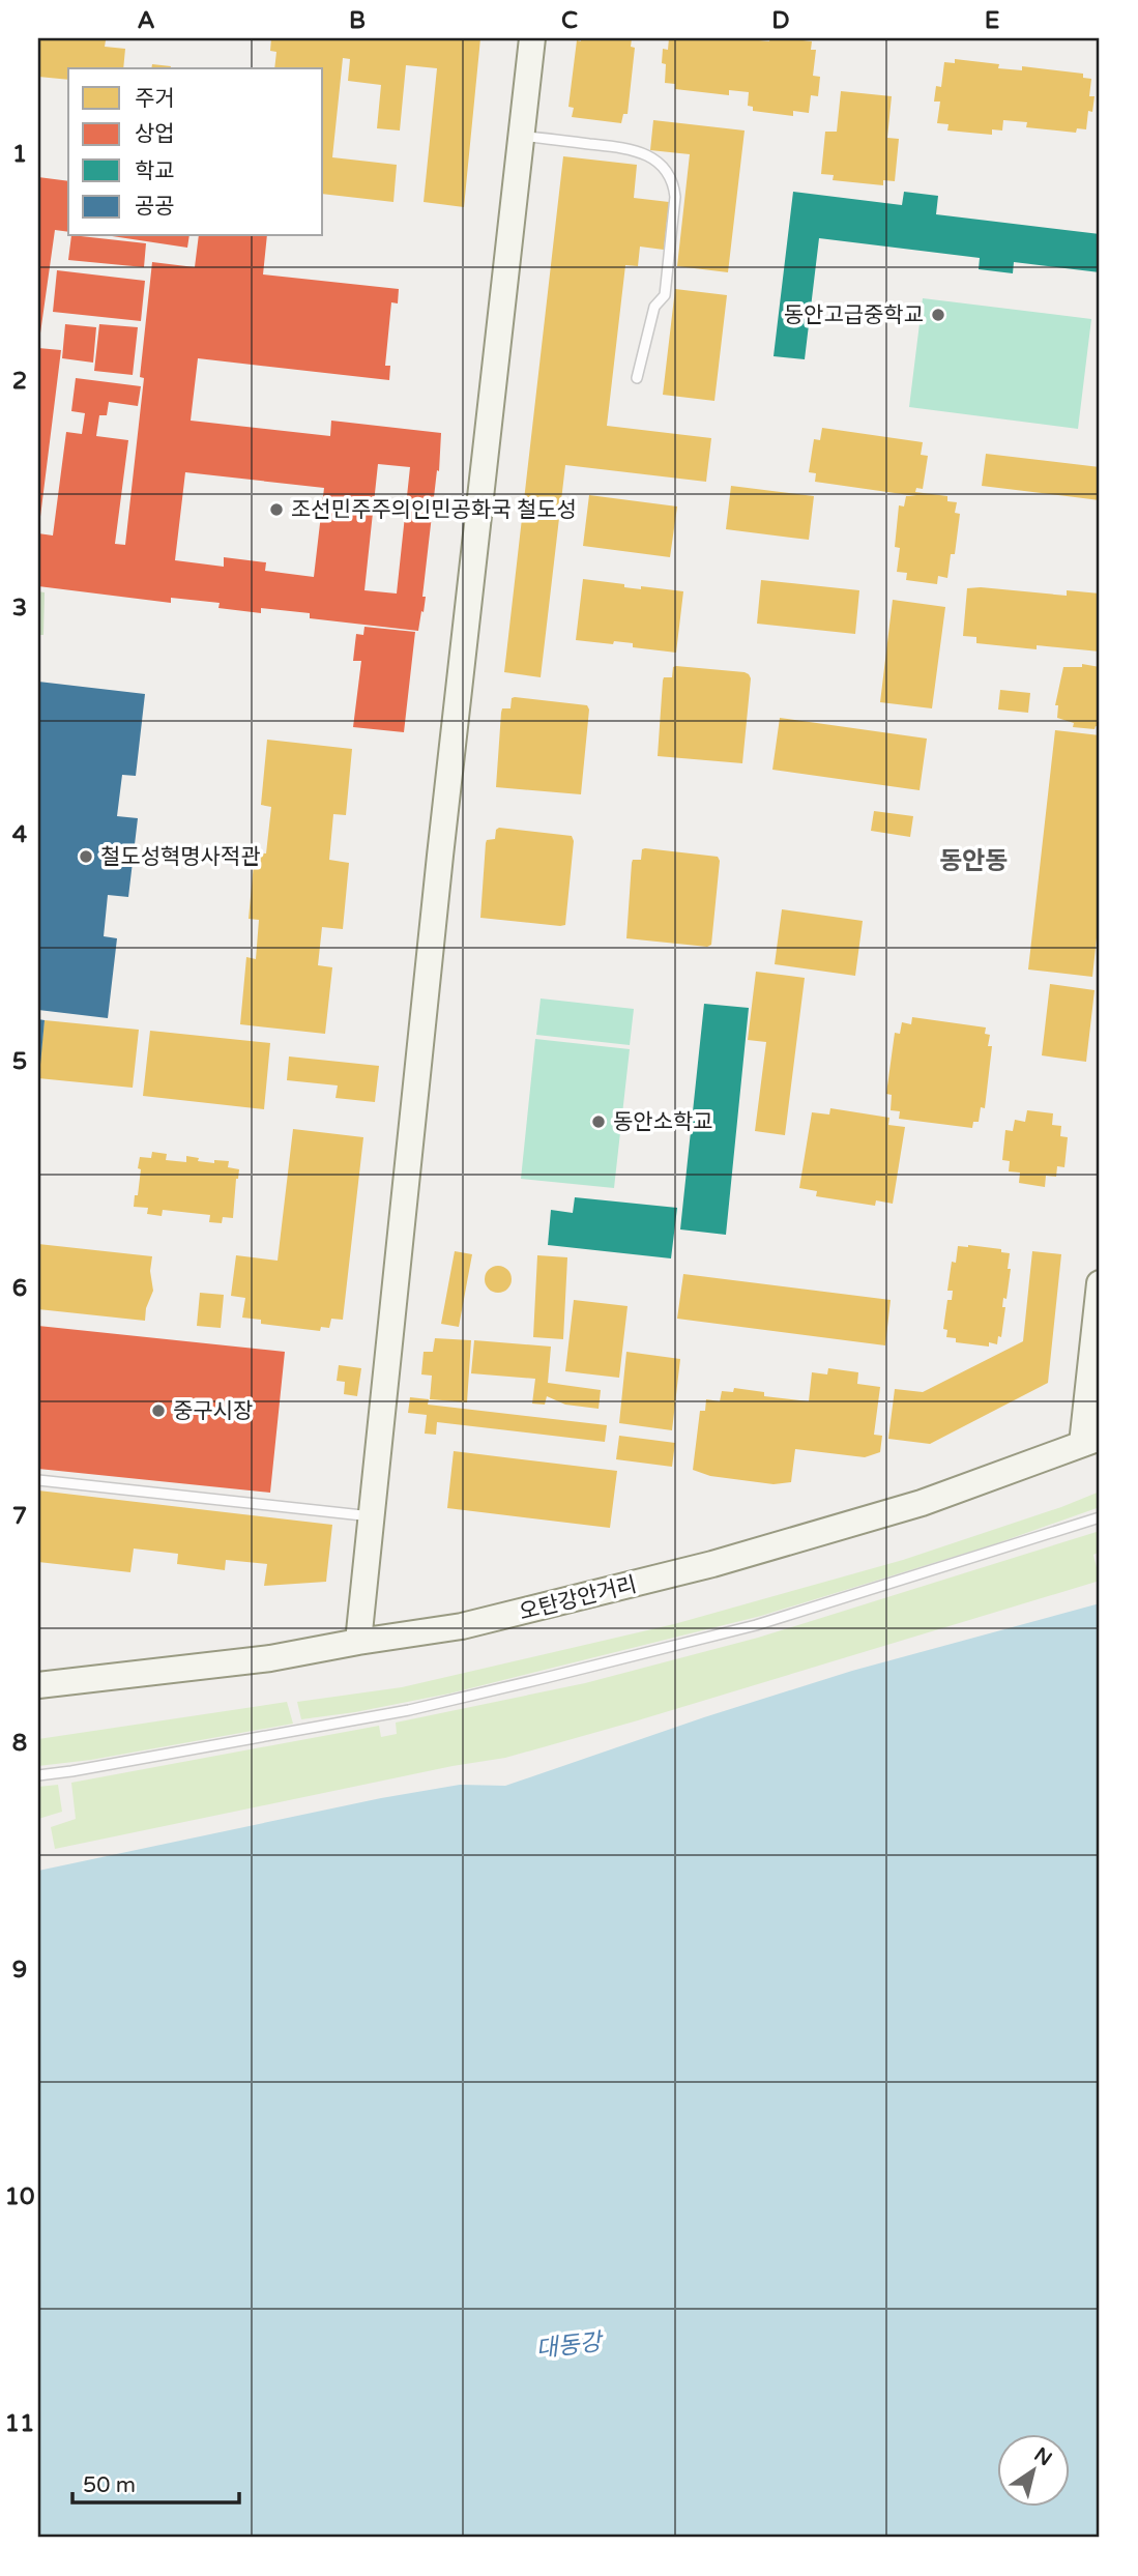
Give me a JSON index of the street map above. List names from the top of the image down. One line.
{"streets":{"street":["오탄강안거리"]},"districts":["동안동"],"water":["대동강"],"places":["동안고급중학교","조선민주주의인민공화국 철도성","철도성혁명사적관","동안소학교","중구시장"],"legend":["주거","상업","학교","공공"],"scale_bar":"50 m","north":"top right","grid":{"columns":["A","B","C","D","E"],"rows":["1","2","3","4","5","6","7","8","9","10","11"]}}
